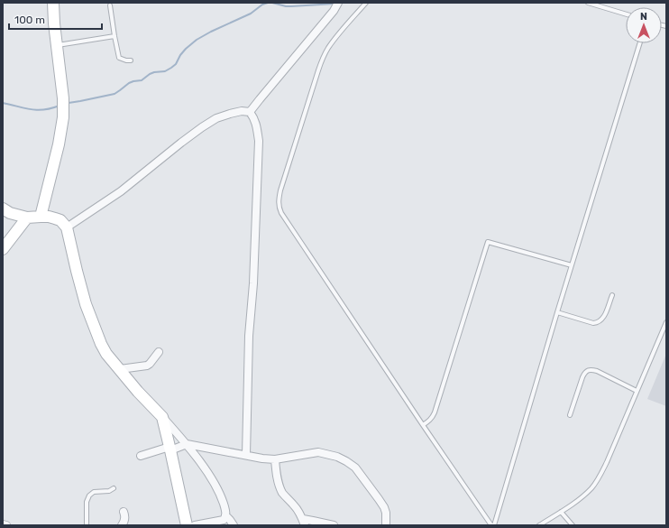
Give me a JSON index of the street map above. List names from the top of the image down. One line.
{"scale_bar":"100 m","north":"top"}
